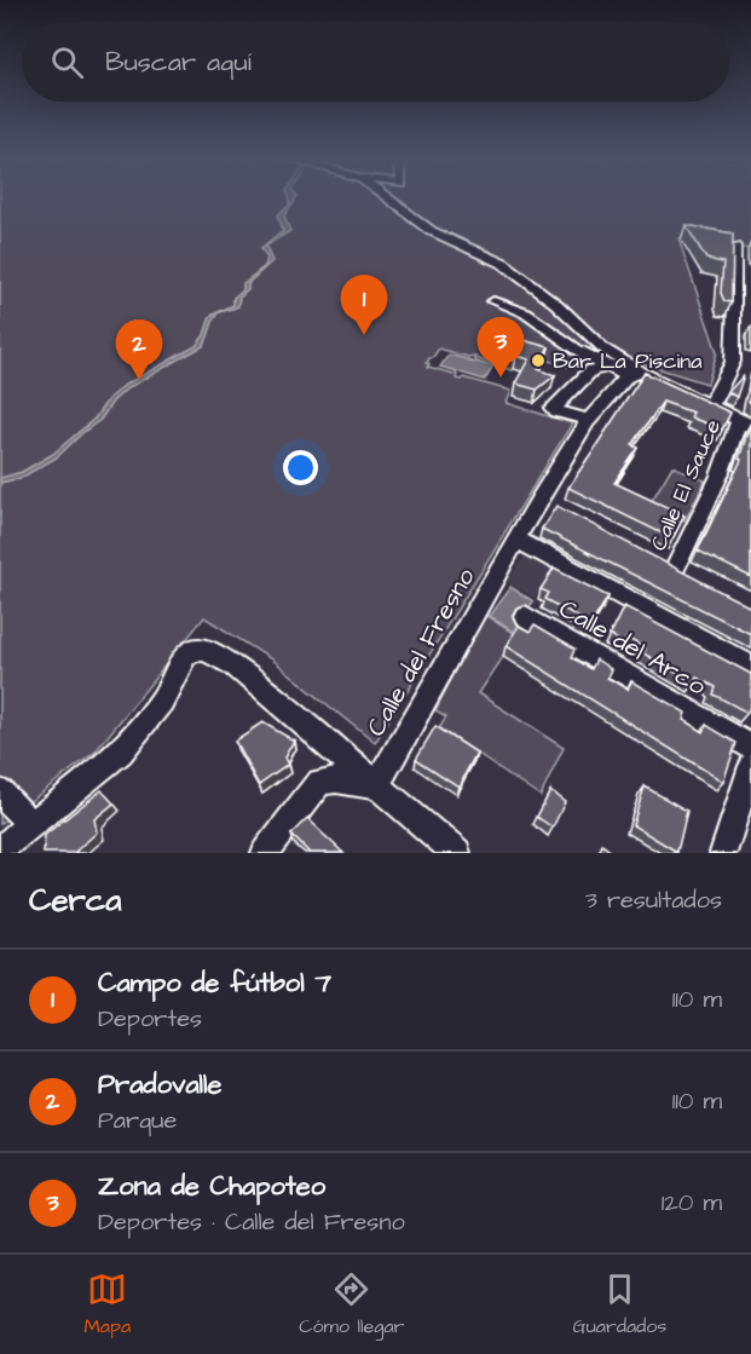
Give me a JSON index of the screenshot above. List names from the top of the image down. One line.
{"streets":{"street":["Calle El Sauce","Calle del Arco","Calle del Fresno"]},"places":["Bar La Piscina"],"page":{"search":"Buscar aquí","pins":["1","3","2"],"heading":["Cerca","3 resultados"],"list":[{"mark":"1","name":"Campo de fútbol 7","note":"Deportes","value":"110 m"},{"mark":"2","name":"Pradovalle","note":"Parque","value":"110 m"},{"mark":"3","name":"Zona de Chapoteo","note":"Deportes · Calle del Fresno","value":"120 m"}],"nav":["Mapa","Cómo llegar","Guardados"]}}
